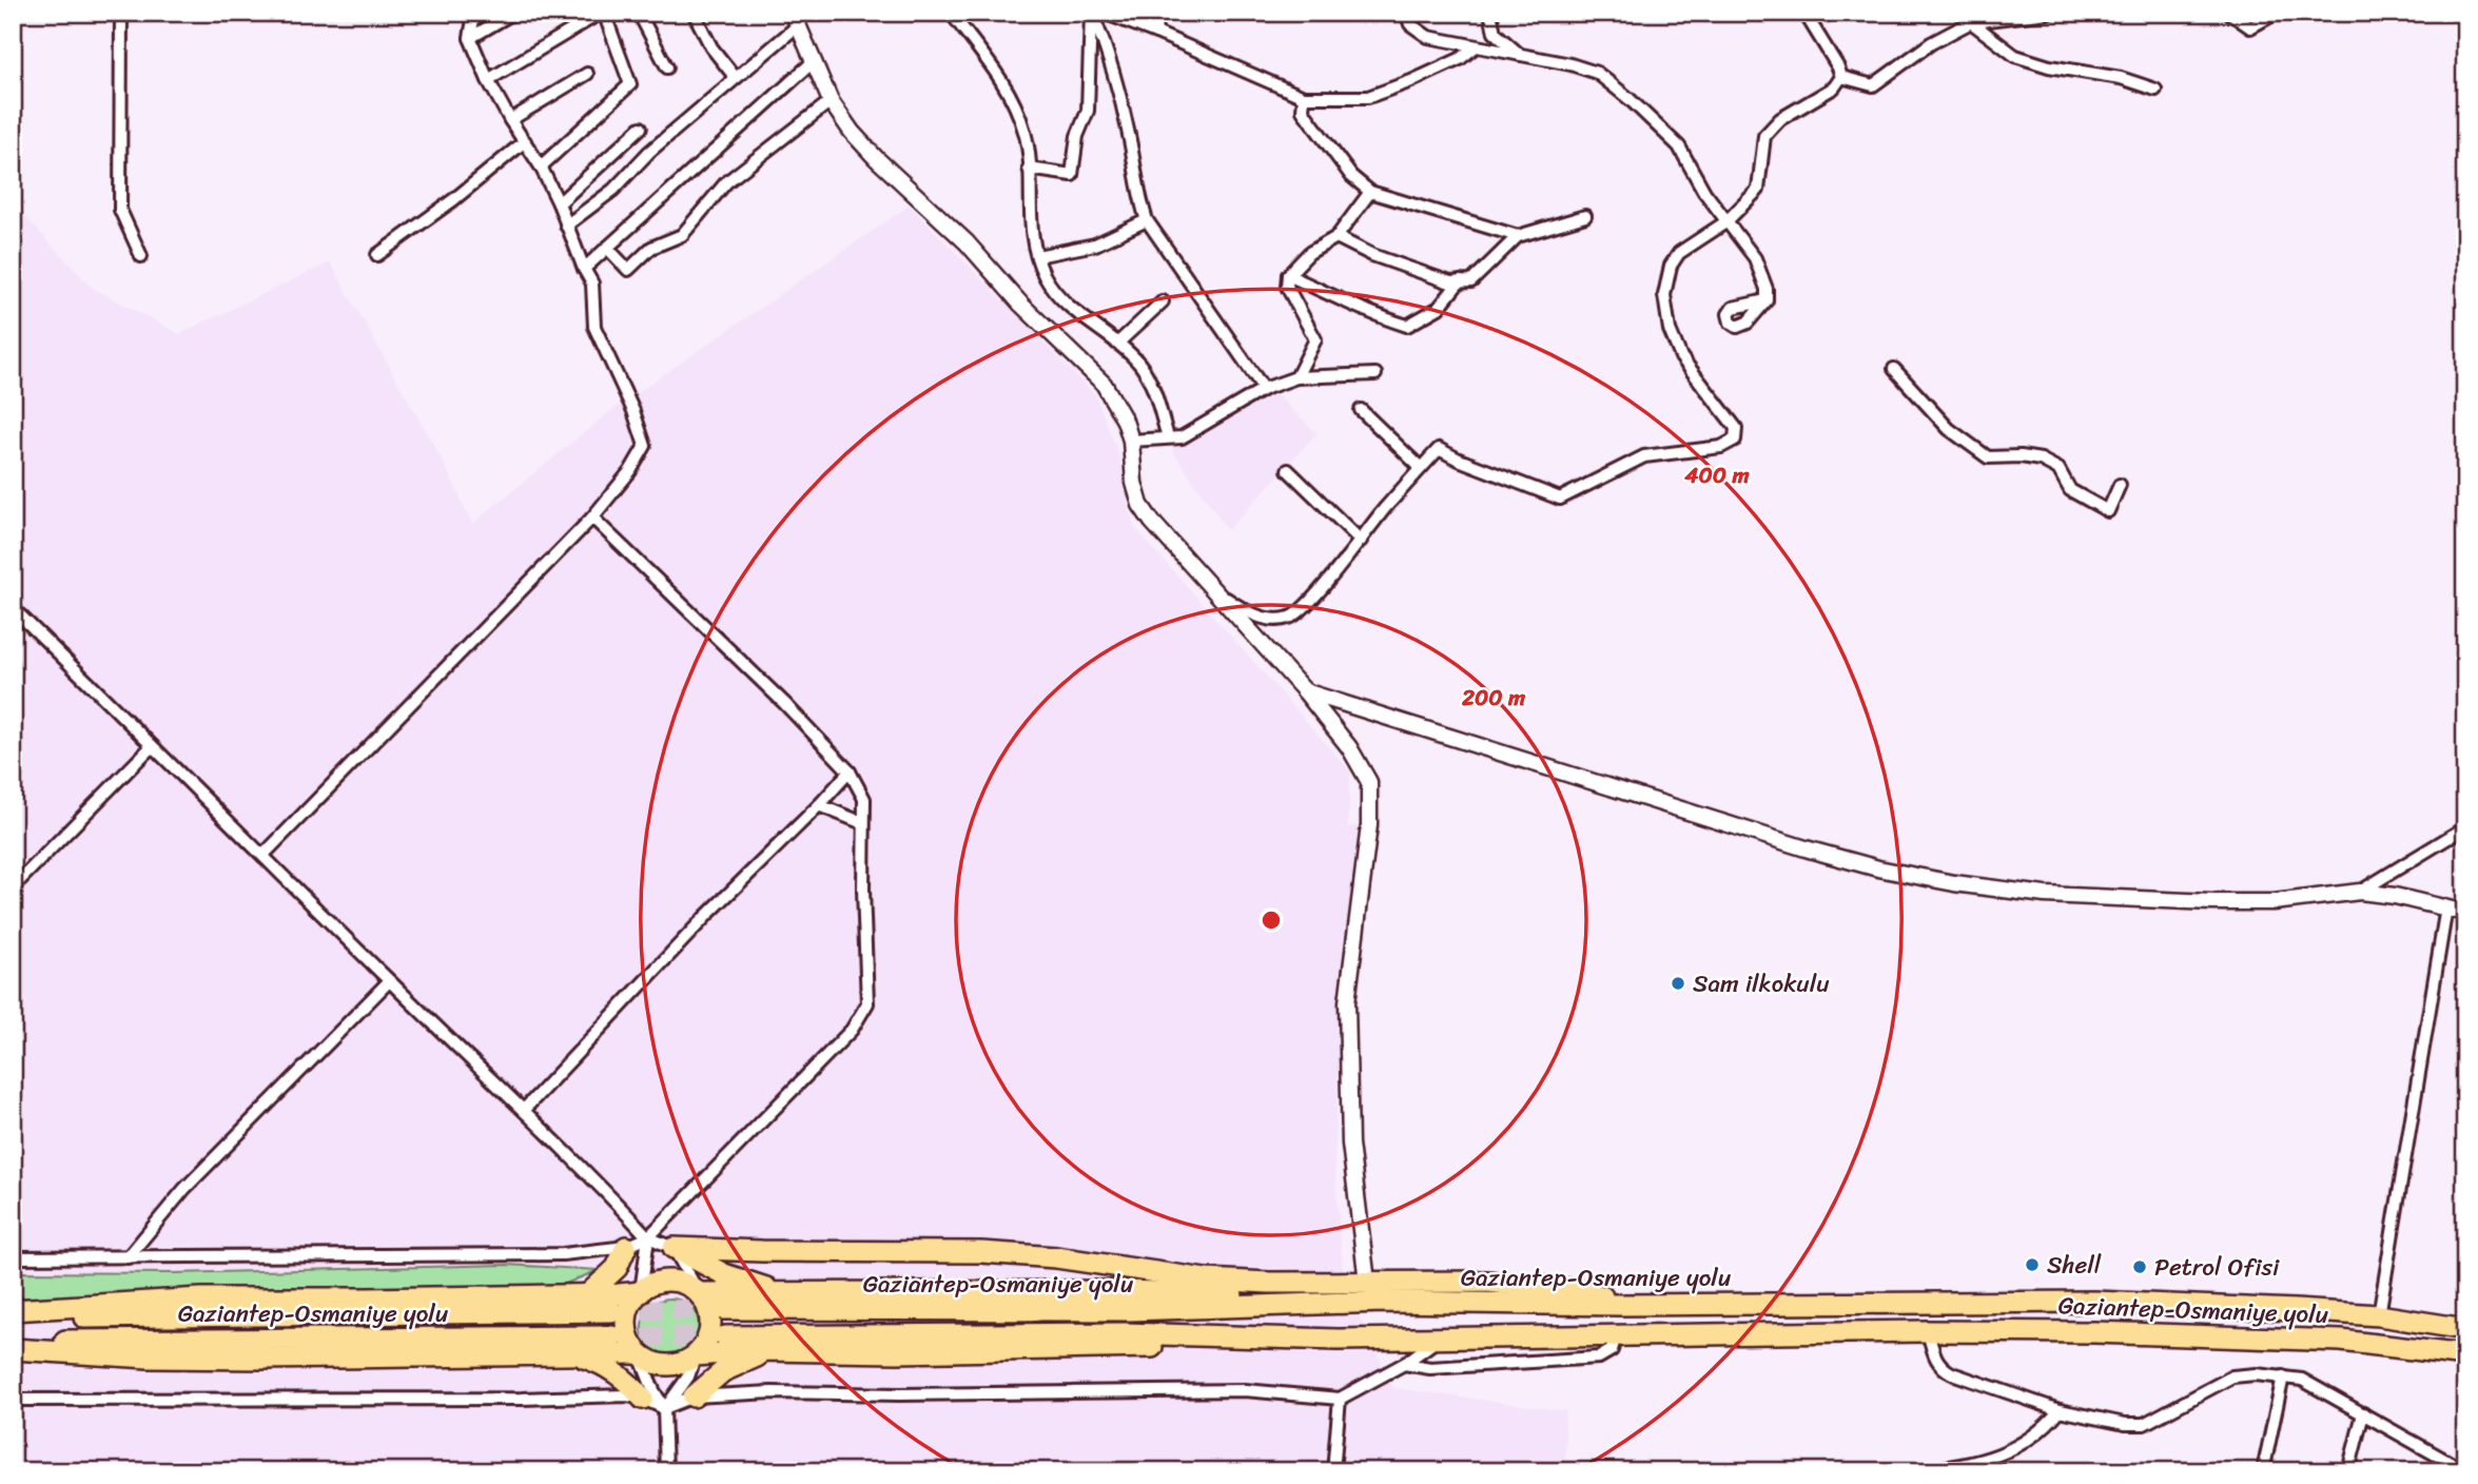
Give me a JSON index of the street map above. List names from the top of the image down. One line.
{"streets":{"highway":["Gaziantep-Osmaniye yolu"]},"places":["Sam ilkokulu","Shell","Petrol Ofisi"],"rings":["400 m","200 m"]}
